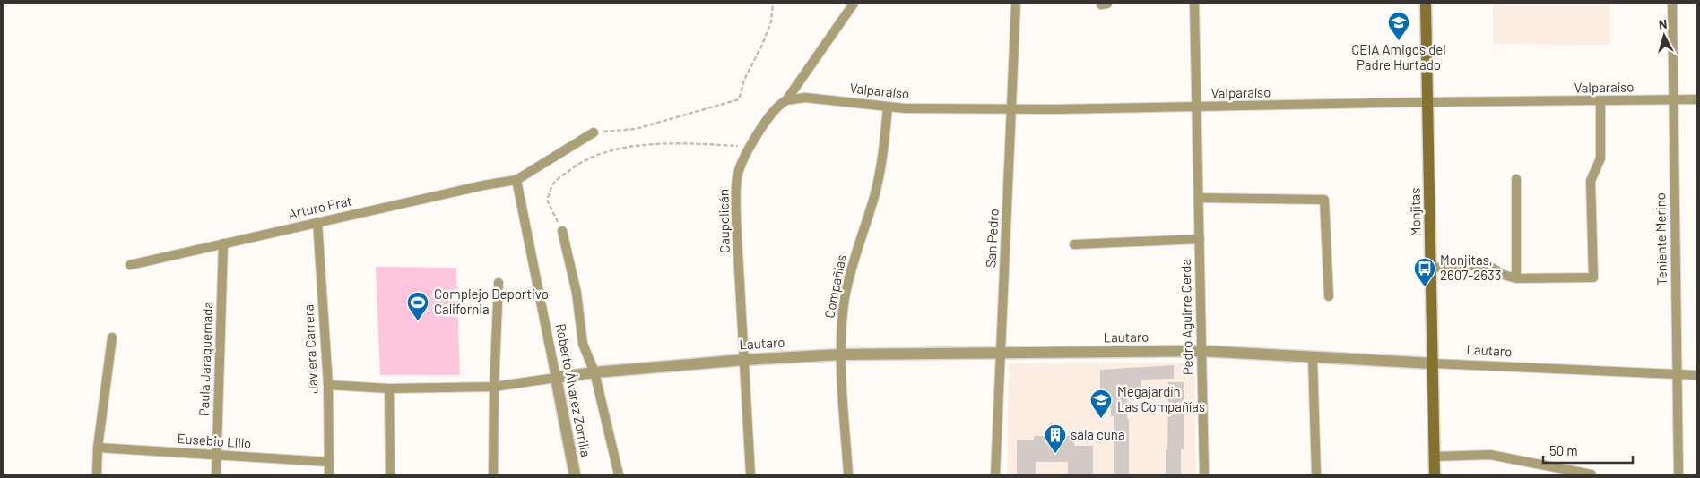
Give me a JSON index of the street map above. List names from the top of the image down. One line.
{"streets":{"main road":["Monjitas"],"street":["Valparaíso","Arturo Prat","Caupolicán","San Pedro","Teniente Merino","Compañías","Pedro Aguirre Cerda","Lautaro","Javiera Carrera","Paula Jaraquemada","Roberto Álvarez Zorrilla","Eusebio Lillo"]},"crossings":[["Valparaíso","Monjitas"],["Valparaíso","Caupolicán"],["Valparaíso","San Pedro"],["Valparaíso","Teniente Merino"],["Valparaíso","Compañías"],["Valparaíso","Pedro Aguirre Cerda"],["Arturo Prat","Javiera Carrera"],["Arturo Prat","Paula Jaraquemada"],["Arturo Prat","Roberto Álvarez Zorrilla"],["Monjitas","Lautaro"],["Caupolicán","Lautaro"],["San Pedro","Lautaro"],["Teniente Merino","Lautaro"],["Compañías","Lautaro"],["Pedro Aguirre Cerda","Lautaro"],["Lautaro","Roberto Álvarez Zorrilla"],["Javiera Carrera","Eusebio Lillo"],["Paula Jaraquemada","Eusebio Lillo"]],"places":{"school or university":["CEIA Amigos del Padre Hurtado","Megajardín Las Compañías"],"bus stop":["Monjitas, 2607-2633"],"sports":["Complejo Deportivo California"],"building":["sala cuna"]},"scale_bar":"50 m","north":"top"}
